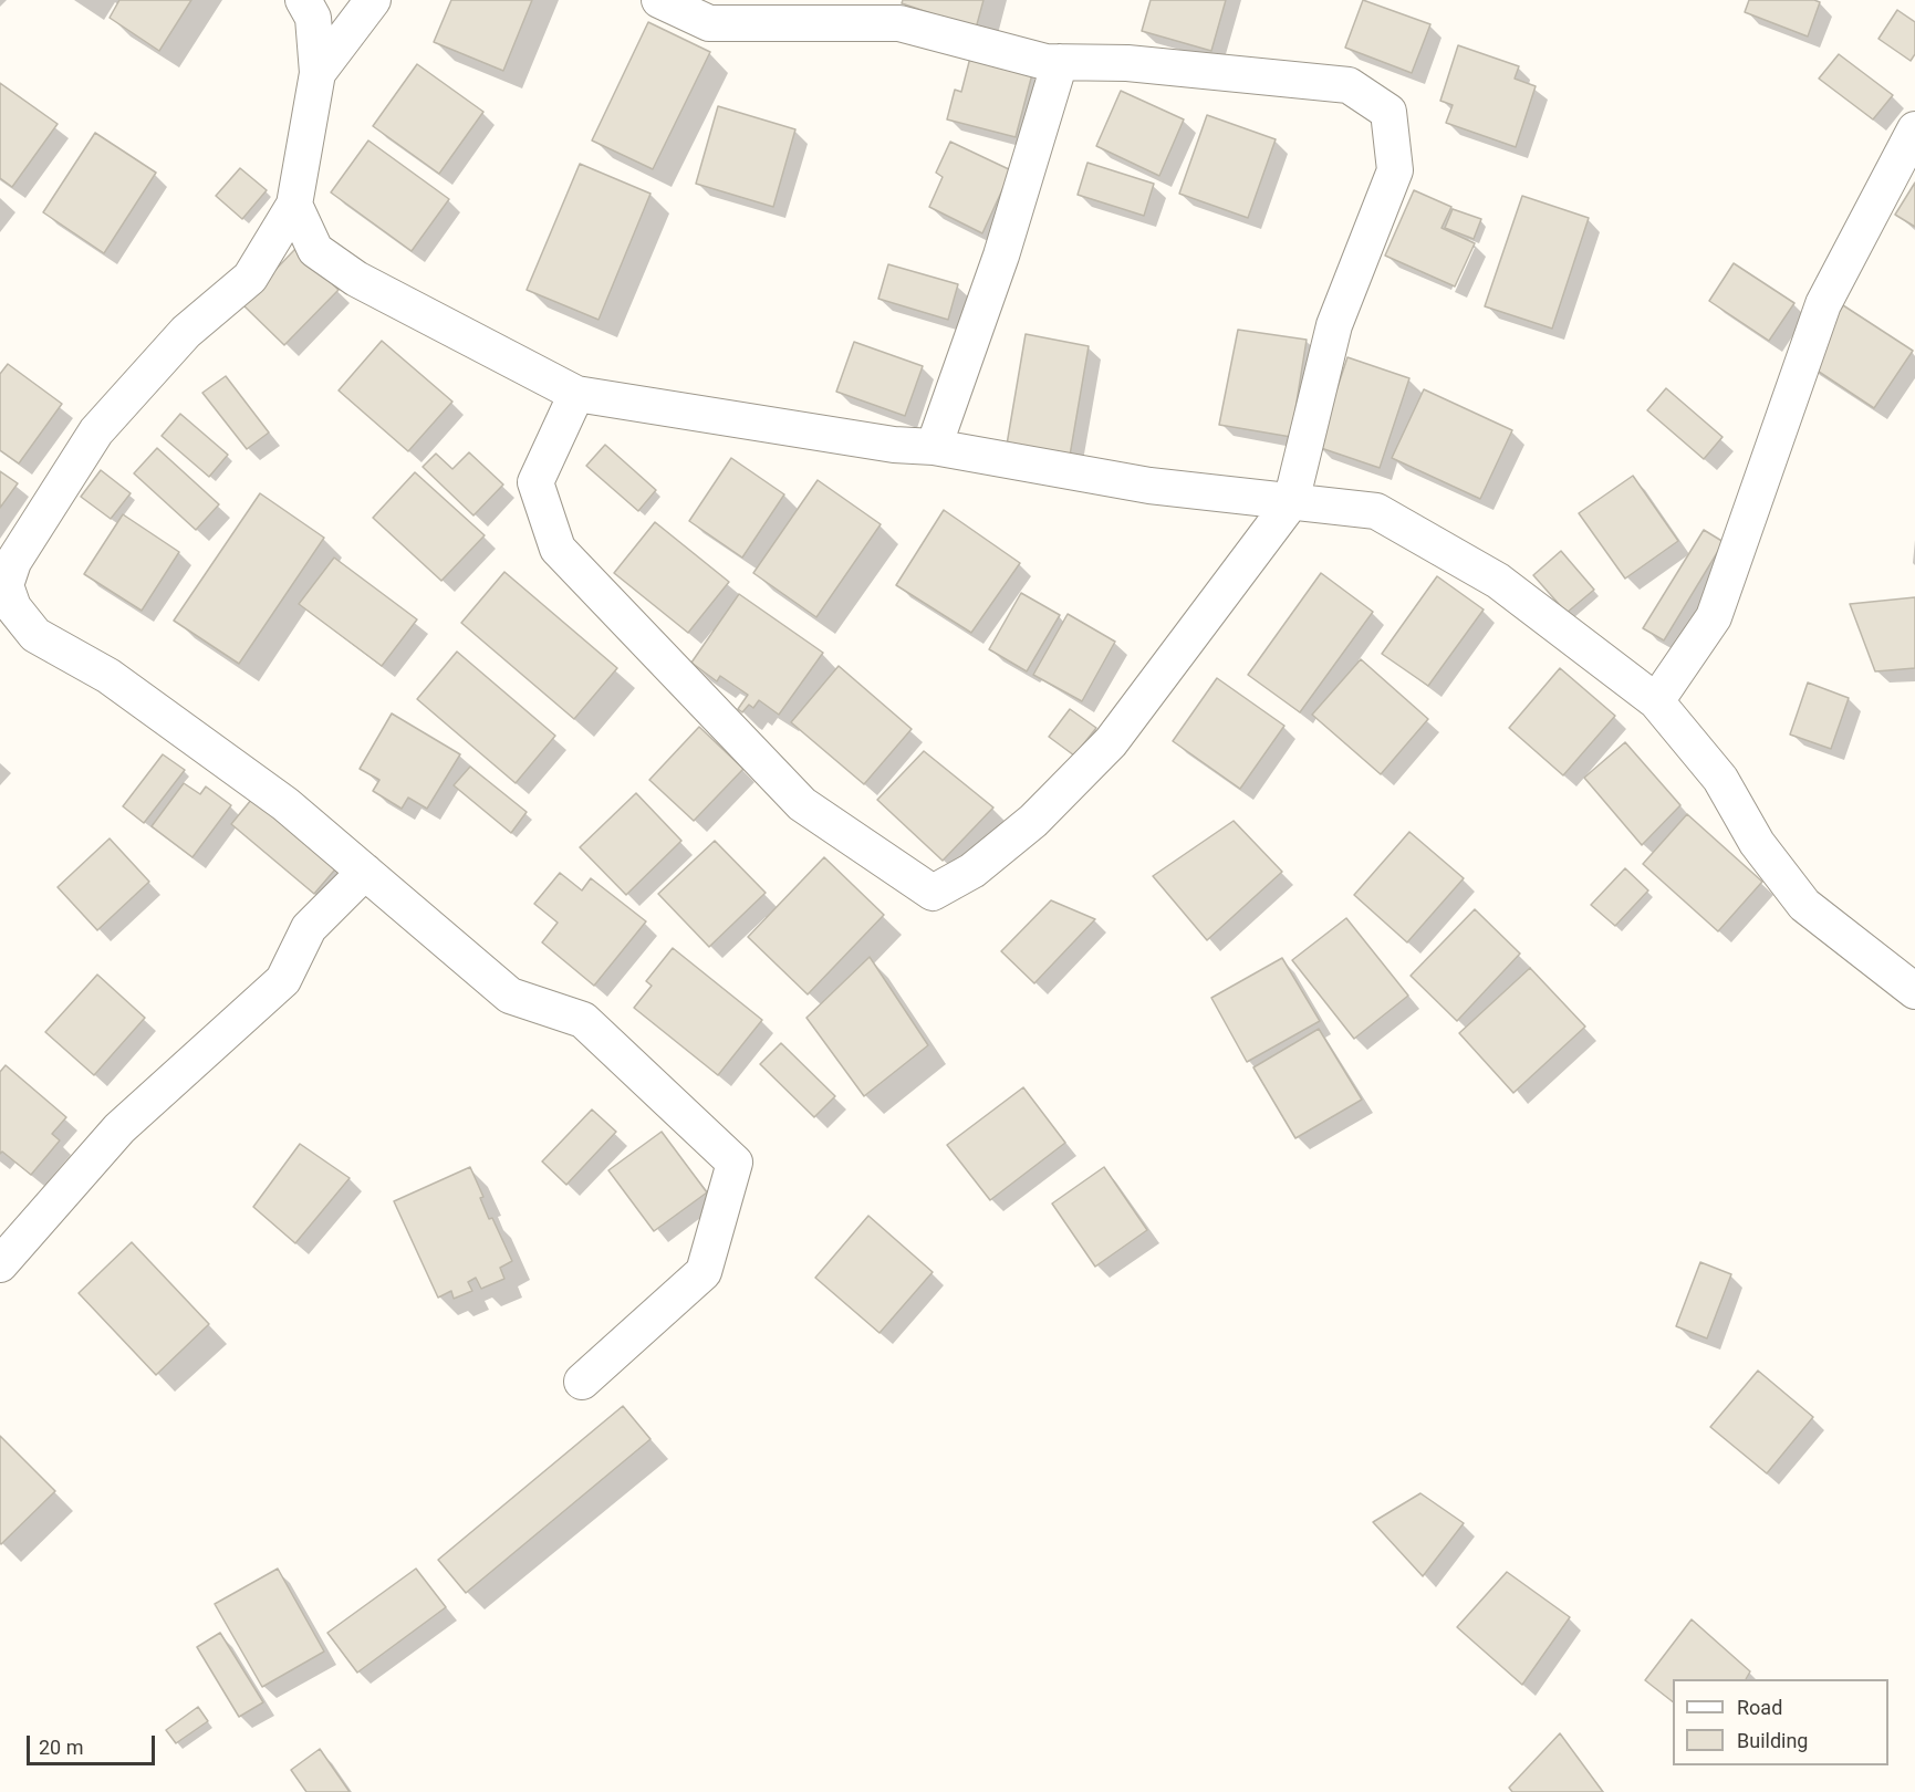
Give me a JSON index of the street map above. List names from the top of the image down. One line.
{"legend":["Road","Building"],"scale_bar":"20 m"}
